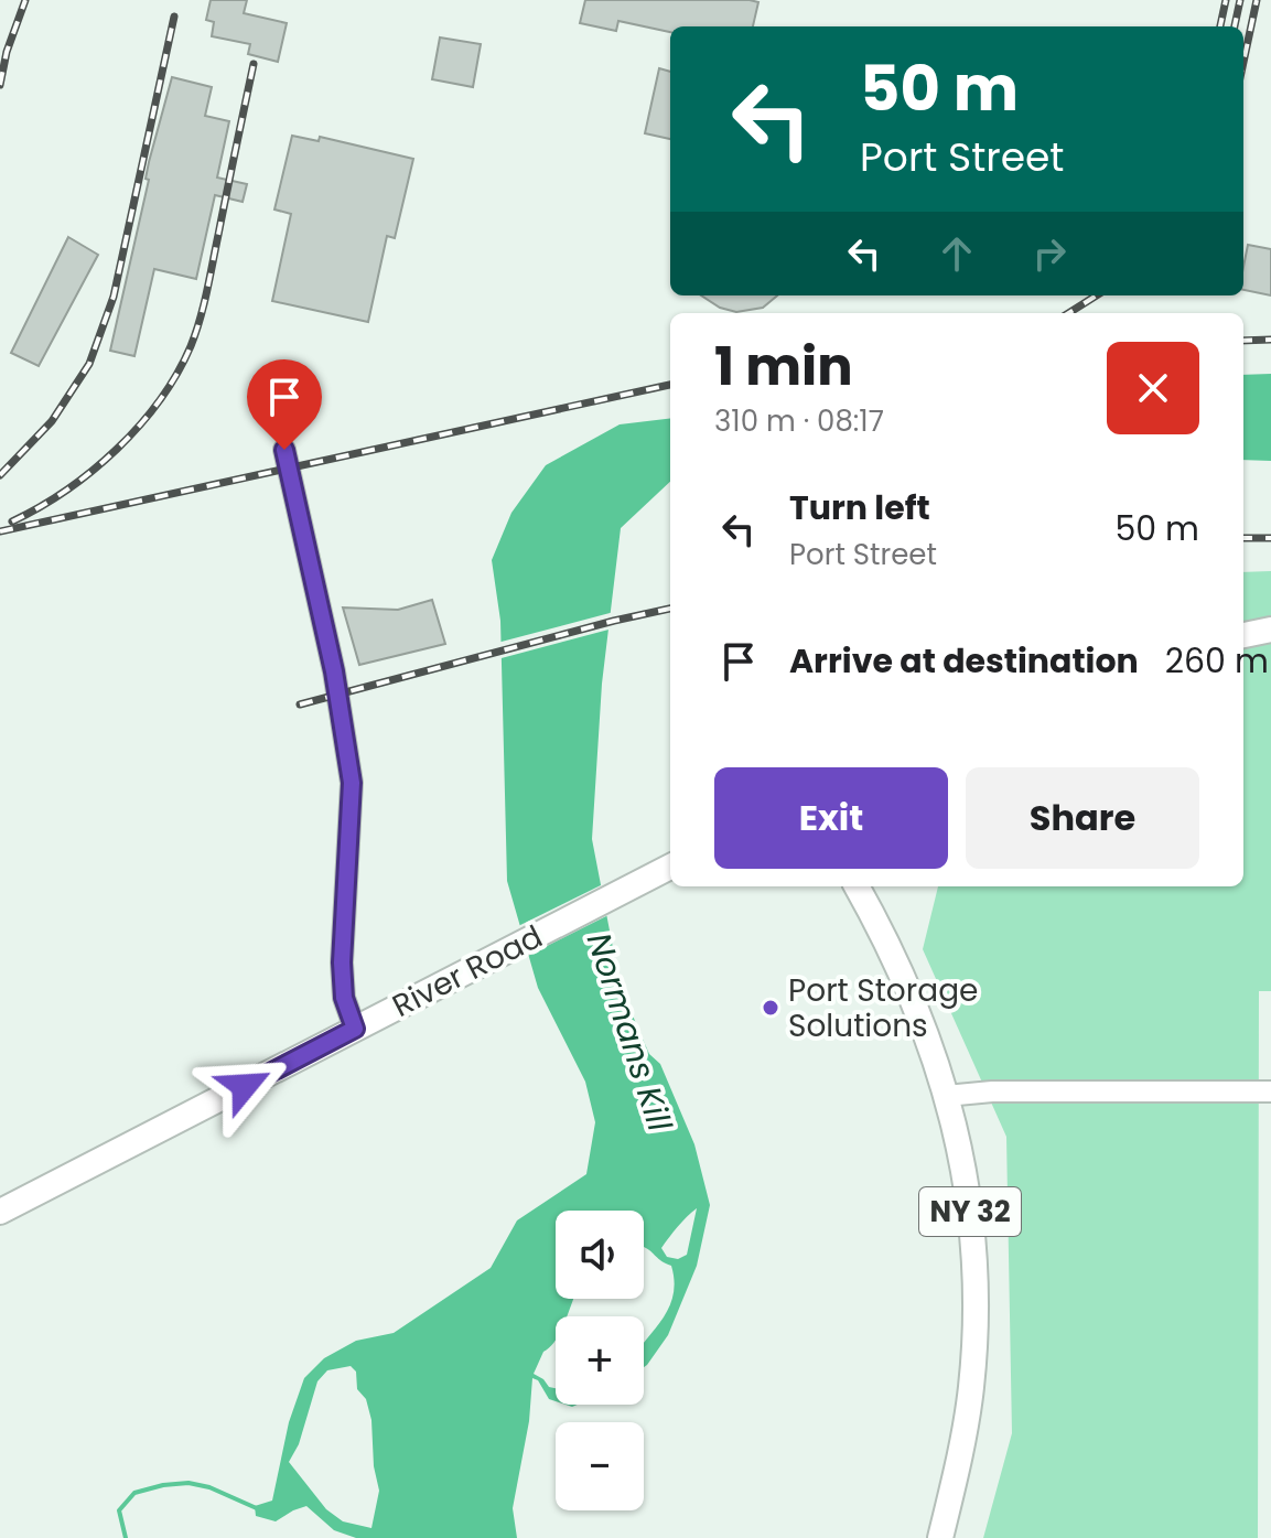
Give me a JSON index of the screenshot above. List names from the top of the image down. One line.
{"streets":{"main road":["River Road","NY 32"]},"water":["Normans Kill"],"places":["Port Storage Solutions"],"page":{"turn":["50 m","Port Street"],"heading":["1 min","310 m · 08:17"],"list":[{"name":"Turn left","note":"Port Street","value":"50 m"},{"name":"Arrive at destination","value":"260 m"}],"buttons":["Exit","Share"],"map_buttons":["+","−"]}}
